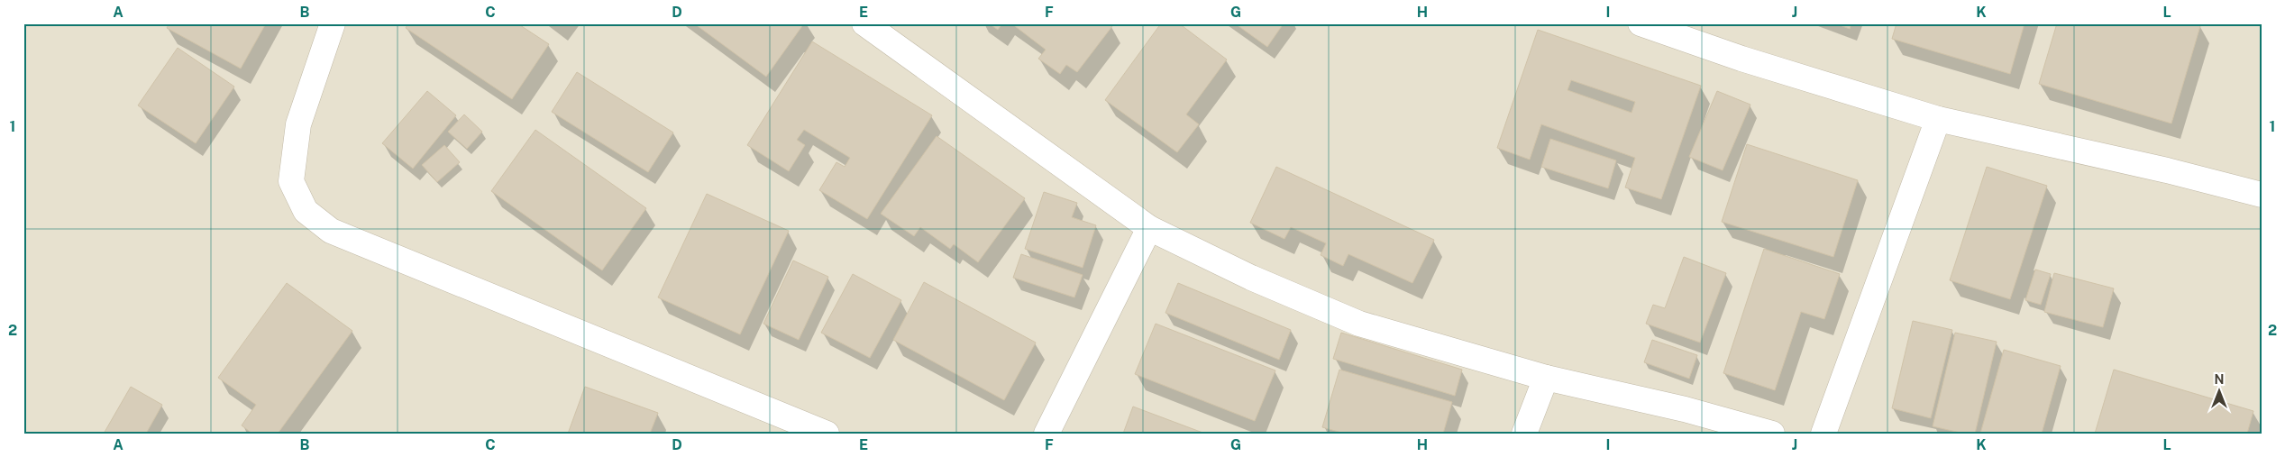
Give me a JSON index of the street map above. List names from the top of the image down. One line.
{"north":"top","grid":{"columns":["A","B","C","D","E","F","G","H","I","J","K","L"],"rows":["1","2"]}}
